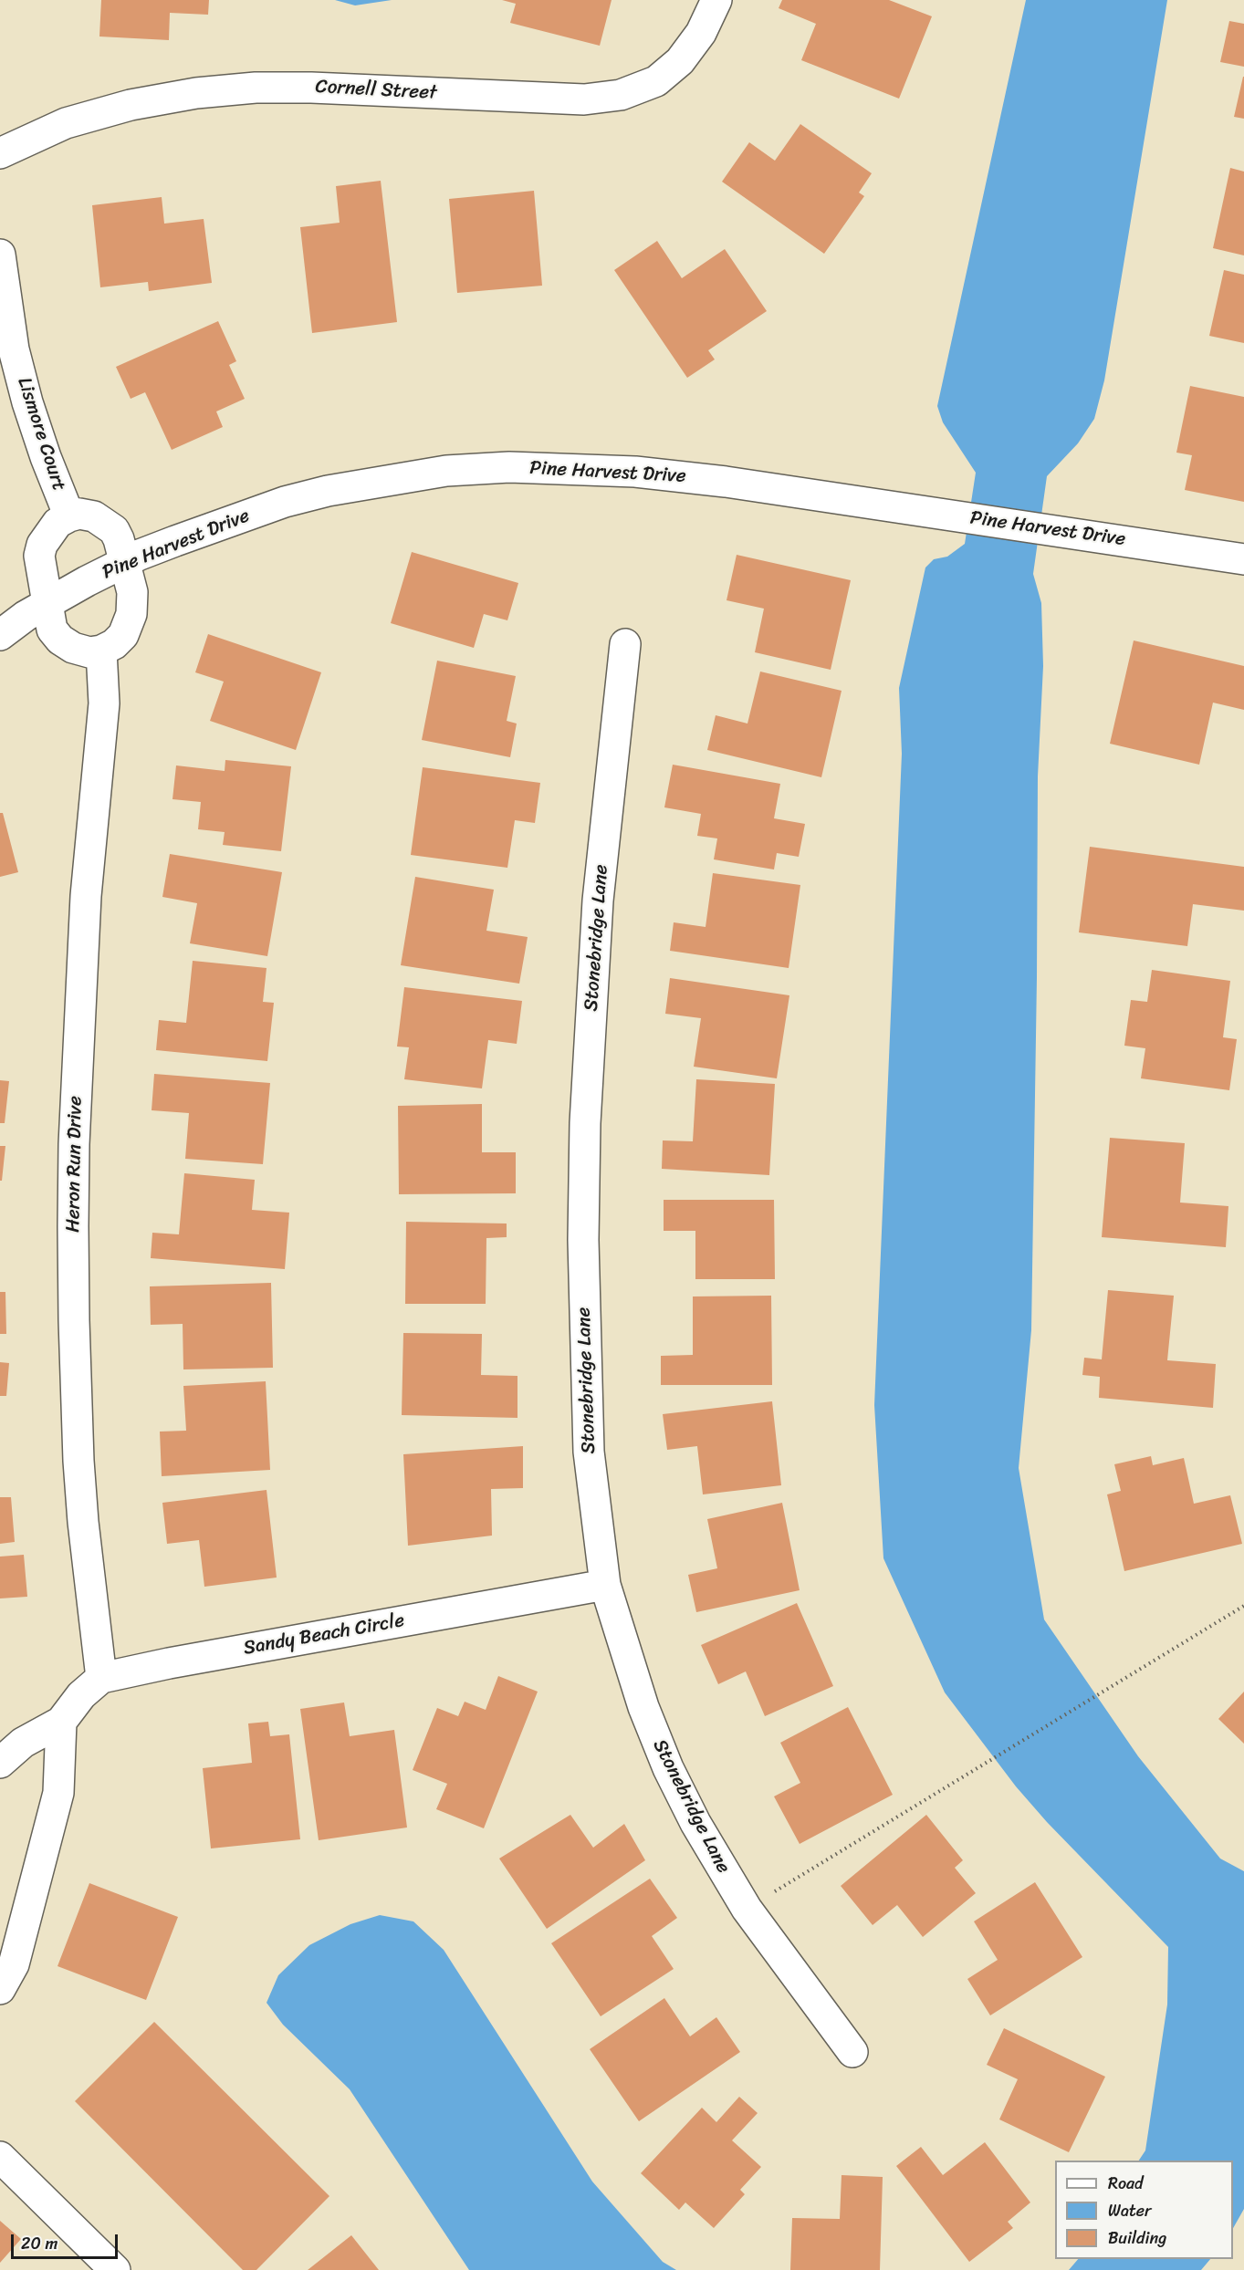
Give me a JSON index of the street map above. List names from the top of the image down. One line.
{"streets":{"street":["Cornell Street","Lismore Court","Pine Harvest Drive","Stonebridge Lane","Heron Run Drive","Sandy Beach Circle"]},"crossings":[["Lismore Court","Pine Harvest Drive"],["Stonebridge Lane","Sandy Beach Circle"],["Heron Run Drive","Sandy Beach Circle"]],"legend":["Road","Water","Building"],"scale_bar":"20 m"}
